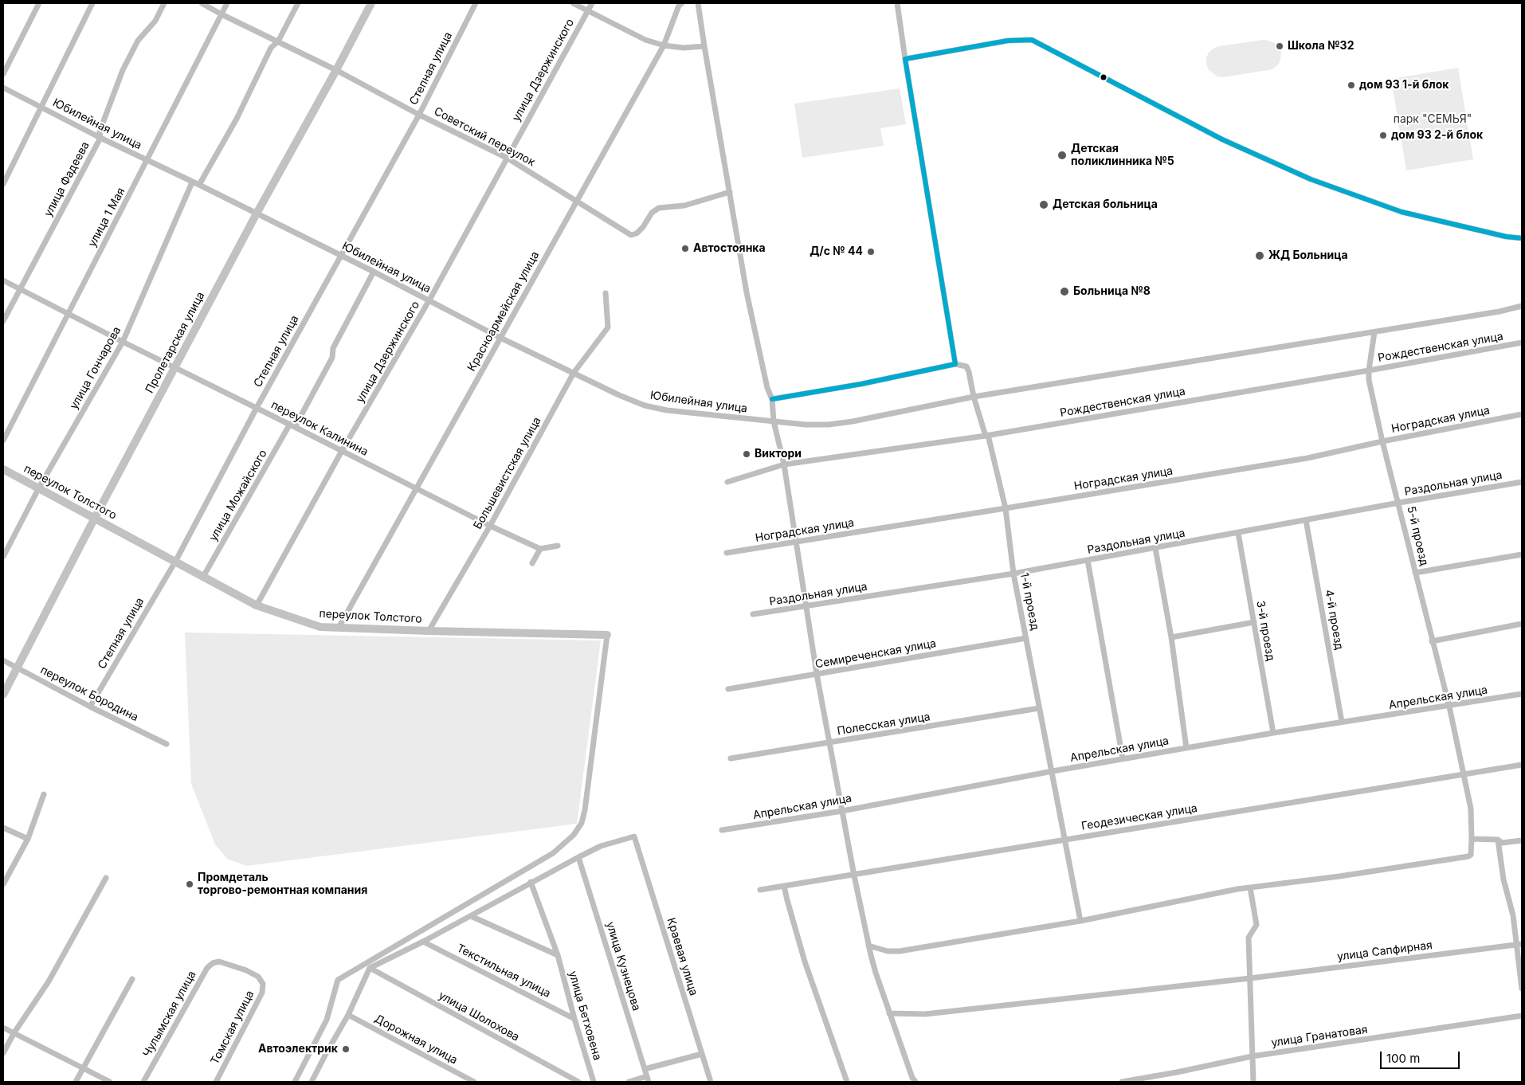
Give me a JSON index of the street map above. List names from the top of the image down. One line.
{"streets":{"main road":["Пролетарская улица","переулок Толстого"],"street":["Степная улица","улица Дзержинского","Юбилейная улица","Советский переулок","улица Фадеева","улица 1 Мая","Красноармейская улица","Рождественская улица","улица Гончарова","Ноградская улица","переулок Калинина","Большевистская улица","Раздольная улица","улица Можайского","5-й проезд","1-й проезд","4-й проезд","3-й проезд","Семиреченская улица","переулок Бородина","Апрельская улица","Полесская улица","Геодезическая улица","улица Сапфирная","Краевая улица","улица Кузнецова","Текстильная улица","Чулымская улица","улица Бетховена","улица Шолохова","Томская улица","улица Гранатовая","Дорожная улица"]},"crossings":[["Степная улица","Юбилейная улица"],["Степная улица","Советский переулок"],["Степная улица","переулок Калинина"],["Степная улица","переулок Толстого"],["Степная улица","переулок Бородина"],["улица Дзержинского","Юбилейная улица"],["улица Дзержинского","Советский переулок"],["улица Дзержинского","переулок Калинина"],["улица Дзержинского","переулок Толстого"],["Юбилейная улица","улица Фадеева"],["Юбилейная улица","улица 1 Мая"],["Юбилейная улица","Красноармейская улица"],["Юбилейная улица","Пролетарская улица"],["Юбилейная улица","улица Гончарова"],["Юбилейная улица","Большевистская улица"],["Юбилейная улица","улица Можайского"],["Юбилейная улица","5-й проезд"],["Юбилейная улица","1-й проезд"],["Советский переулок","улица 1 Мая"],["Советский переулок","Красноармейская улица"],["Советский переулок","Пролетарская улица"],["улица Фадеева","переулок Калинина"],["улица 1 Мая","переулок Калинина"],["Красноармейская улица","переулок Калинина"],["Красноармейская улица","переулок Толстого"],["Пролетарская улица","переулок Калинина"],["Пролетарская улица","переулок Толстого"],["Пролетарская улица","переулок Бородина"],["Рождественская улица","5-й проезд"],["Рождественская улица","1-й проезд"],["улица Гончарова","переулок Калинина"],["улица Гончарова","переулок Толстого"],["Ноградская улица","5-й проезд"],["Ноградская улица","1-й проезд"],["переулок Калинина","Большевистская улица"],["переулок Калинина","улица Можайского"],["Большевистская улица","переулок Толстого"],["Раздольная улица","5-й проезд"],["Раздольная улица","1-й проезд"],["Раздольная улица","4-й проезд"],["Раздольная улица","3-й проезд"],["переулок Толстого","улица Можайского"],["5-й проезд","Апрельская улица"],["5-й проезд","Геодезическая улица"],["1-й проезд","Семиреченская улица"],["1-й проезд","Апрельская улица"],["1-й проезд","Полесская улица"],["1-й проезд","Геодезическая улица"],["4-й проезд","Апрельская улица"],["3-й проезд","Апрельская улица"],["Краевая улица","улица Кузнецова"],["Текстильная улица","улица Бетховена"],["Чулымская улица","Томская улица"]],"parks":["парк \"СЕМЬЯ\""],"places":["Школа №32","дом 93 1-й блок","дом 93 2-й блок","Детская поликлинника №5","Детская больница","Автостоянка","Д/с № 44","ЖД Больница","Больница №8","Виктори","Промдеталь торгово-ремонтная компания","Автоэлектрик"],"scale_bar":"100 m"}
